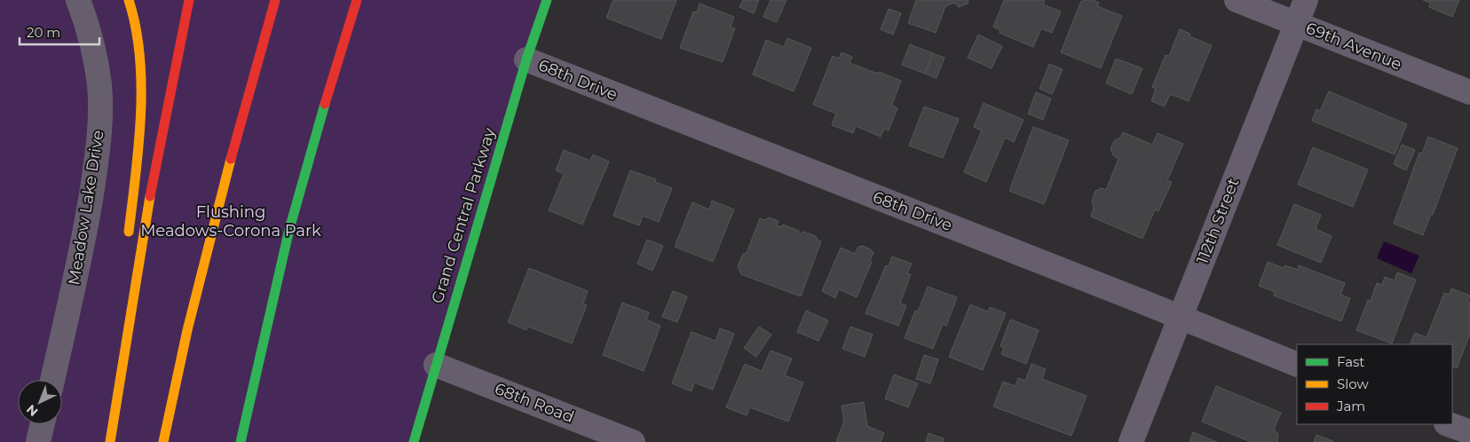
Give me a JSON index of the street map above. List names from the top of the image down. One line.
{"streets":{"main road":["Grand Central Parkway"],"street":["69th Avenue","68th Drive","Meadow Lake Drive","112th Street","68th Road"]},"crossings":[["69th Avenue","112th Street"],["68th Drive","Grand Central Parkway"],["68th Drive","112th Street"],["Grand Central Parkway","68th Road"]],"parks":["Flushing Meadows-Corona Park"],"legend":["Fast","Slow","Jam"],"scale_bar":"20 m","north":"bottom left"}
